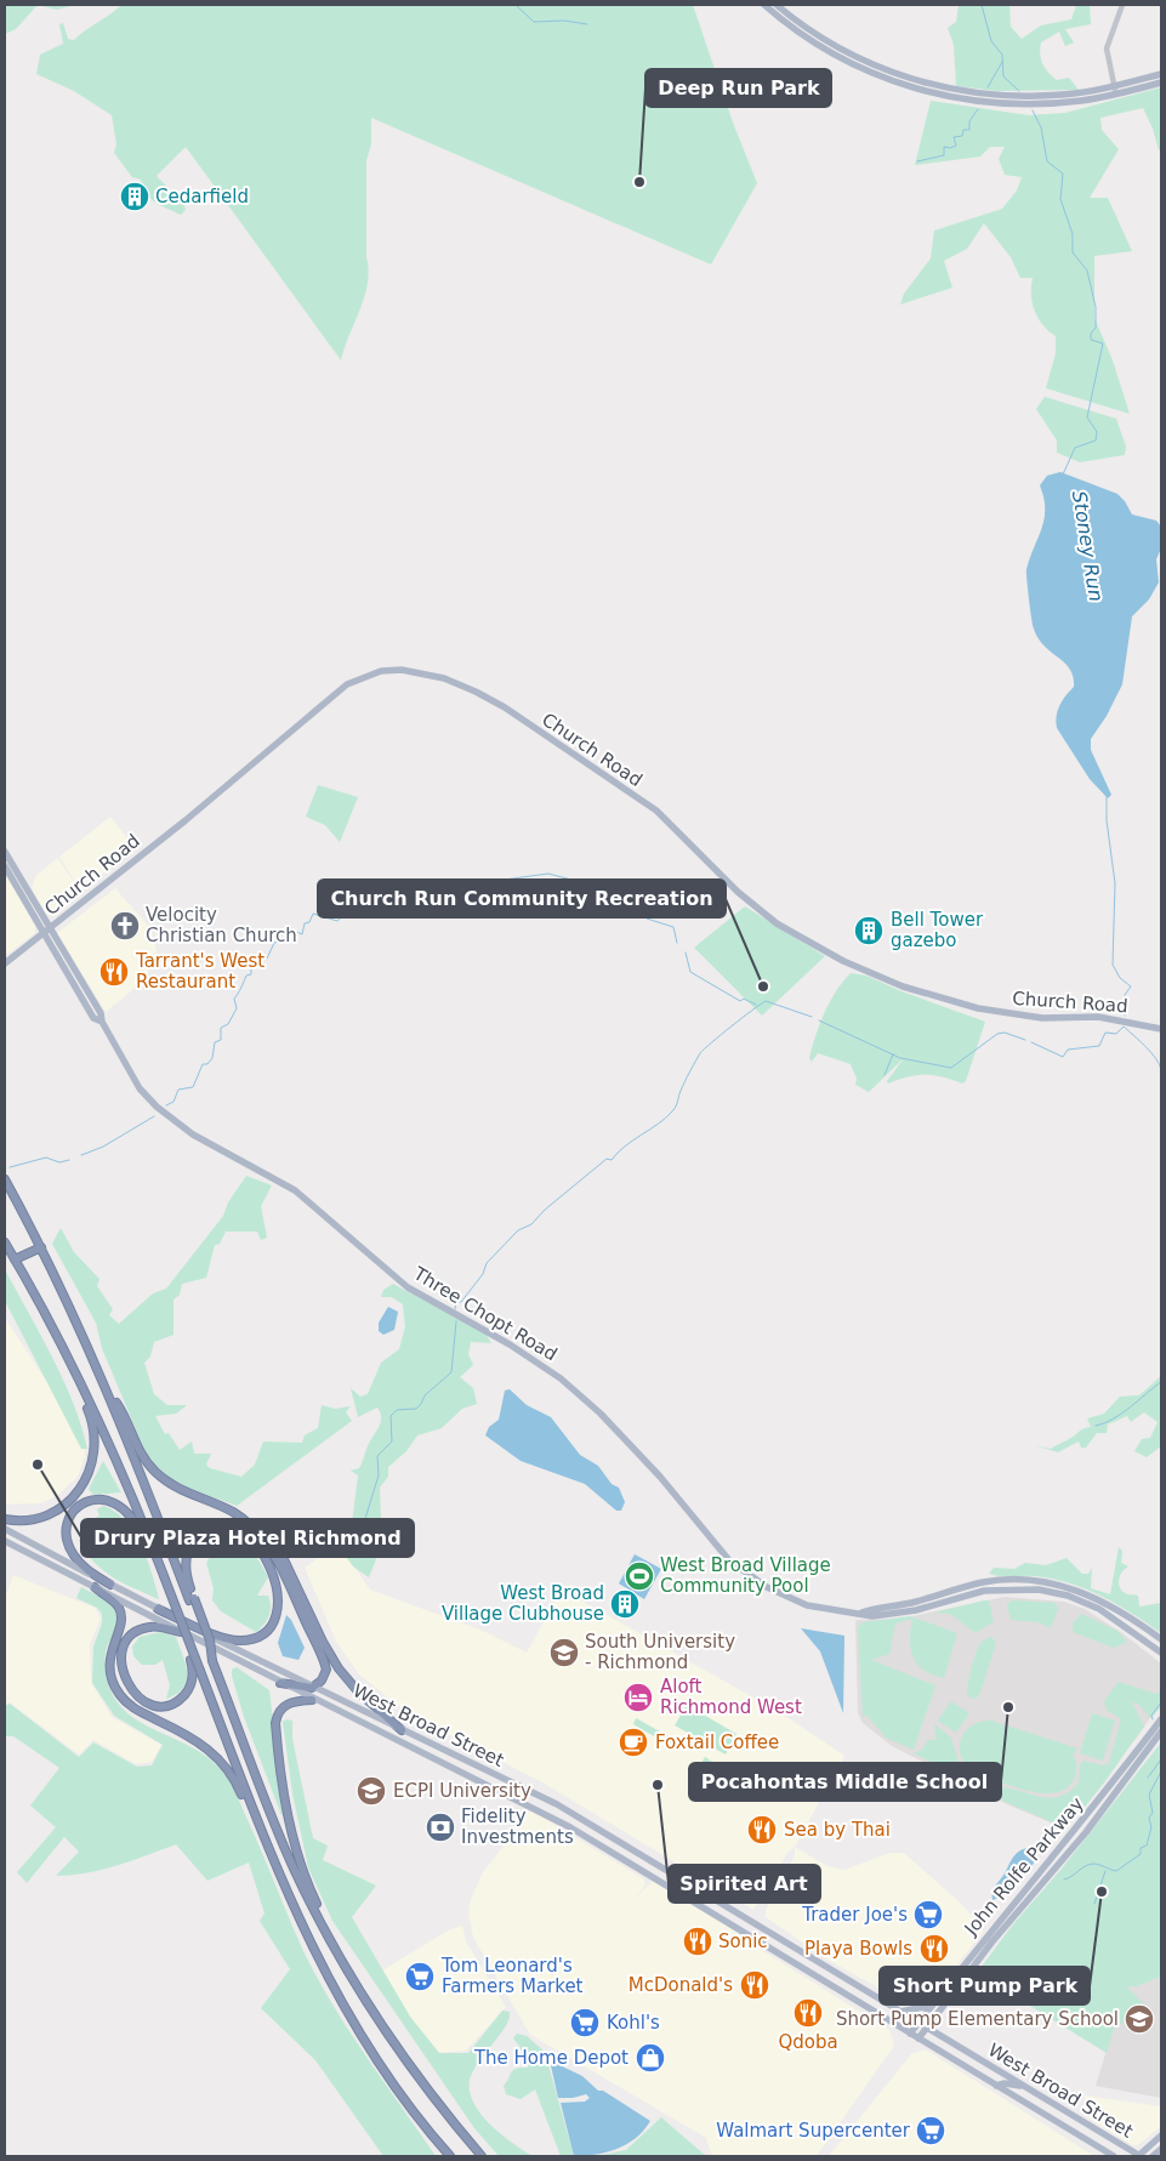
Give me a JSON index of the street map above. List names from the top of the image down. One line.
{"streets":{"main road":["Church Road","Three Chopt Road","West Broad Street","John Rolfe Parkway"]},"crossings":[["Church Road","Three Chopt Road"],["West Broad Street","John Rolfe Parkway"]],"water":["Stoney Run"],"places":{"other":["Deep Run Park","Church Run Community Recreation","Drury Plaza Hotel Richmond","Pocahontas Middle School","Spirited Art","Short Pump Park"],"building":["Cedarfield","Bell Tower gazebo","West Broad Village Clubhouse"],"church":["Velocity Christian Church"],"restaurant":["Tarrant's West Restaurant","Sea by Thai","Sonic","Playa Bowls","McDonald's","Qdoba"],"sports":["West Broad Village Community Pool"],"school or university":["South University - Richmond","ECPI University","Short Pump Elementary School"],"hotel":["Aloft Richmond West"],"cafe":["Foxtail Coffee"],"bank":["Fidelity Investments"],"supermarket":["Trader Joe's","Tom Leonard's Farmers Market","Kohl's","Walmart Supercenter"],"shop":["The Home Depot"]}}
